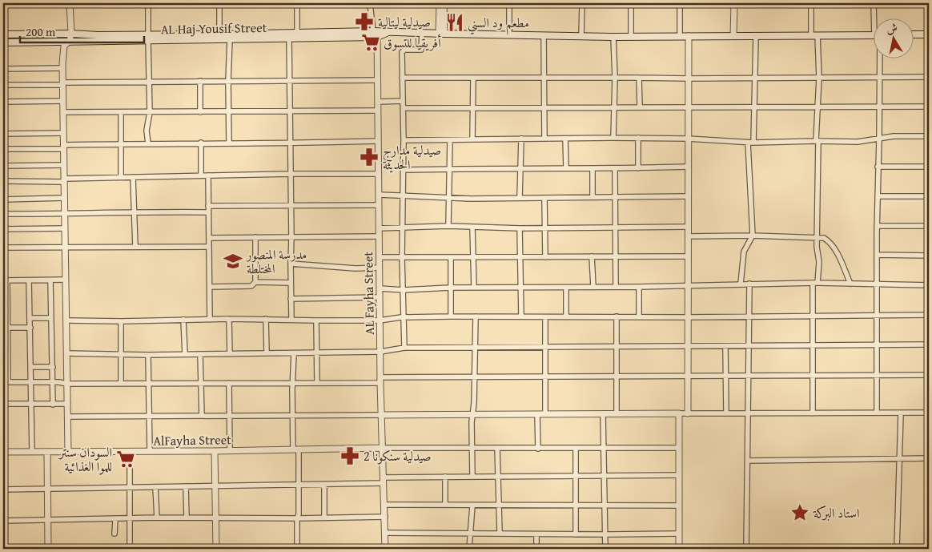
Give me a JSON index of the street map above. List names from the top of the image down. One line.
{"streets":{"main road":["AL Haj Yousif Street"],"street":["AL Fayha Street","AlFayha Street"]},"crossings":[["AL Haj Yousif Street","AL Fayha Street"],["AL Fayha Street","AlFayha Street"]],"places":{"pharmacy":["صيدلية ليتالية","صيدلية مدارج الحديثة","صيدلية سنكونا 2"],"restaurant":["مطعم ود السني"],"supermarket":["أفريقيا للتسوق","السودان سنتر للموا الغذائية"],"school or university":["مدرسة المنصور المختلطة"],"place":["استاد البركة"]},"scale_bar":"200 m","north":"top"}
